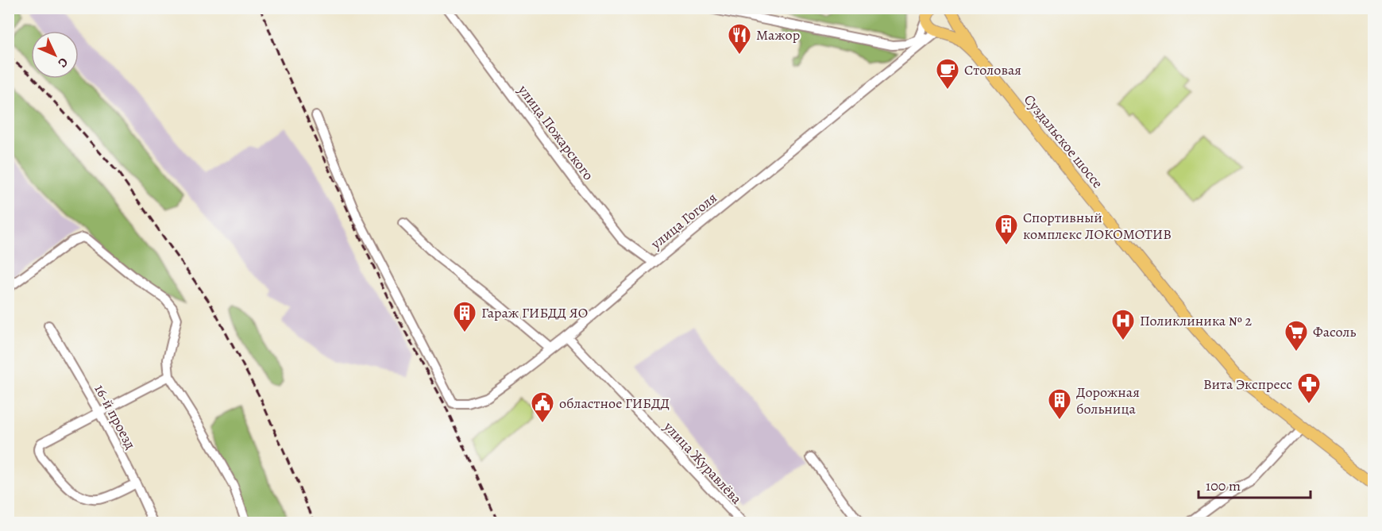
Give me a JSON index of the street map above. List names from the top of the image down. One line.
{"streets":{"main road":["Суздальское шоссе"],"street":["улица Пожарского","улица Гоголя","16-й проезд","улица Журавлёва"]},"crossings":[["улица Пожарского","улица Гоголя"],["Суздальское шоссе","улица Гоголя"],["улица Гоголя","улица Журавлёва"]],"places":{"restaurant":["Мажор"],"cafe":["Столовая"],"building":["Спортивный комплекс ЛОКОМОТИВ","Гараж ГИБДД ЯО","Дорожная больница"],"hospital":["Поликлиника № 2"],"supermarket":["Фасоль"],"pharmacy":["Вита Экспресс"],"public building":["областное ГИБДД"]},"scale_bar":"100 m","north":"bottom right"}
